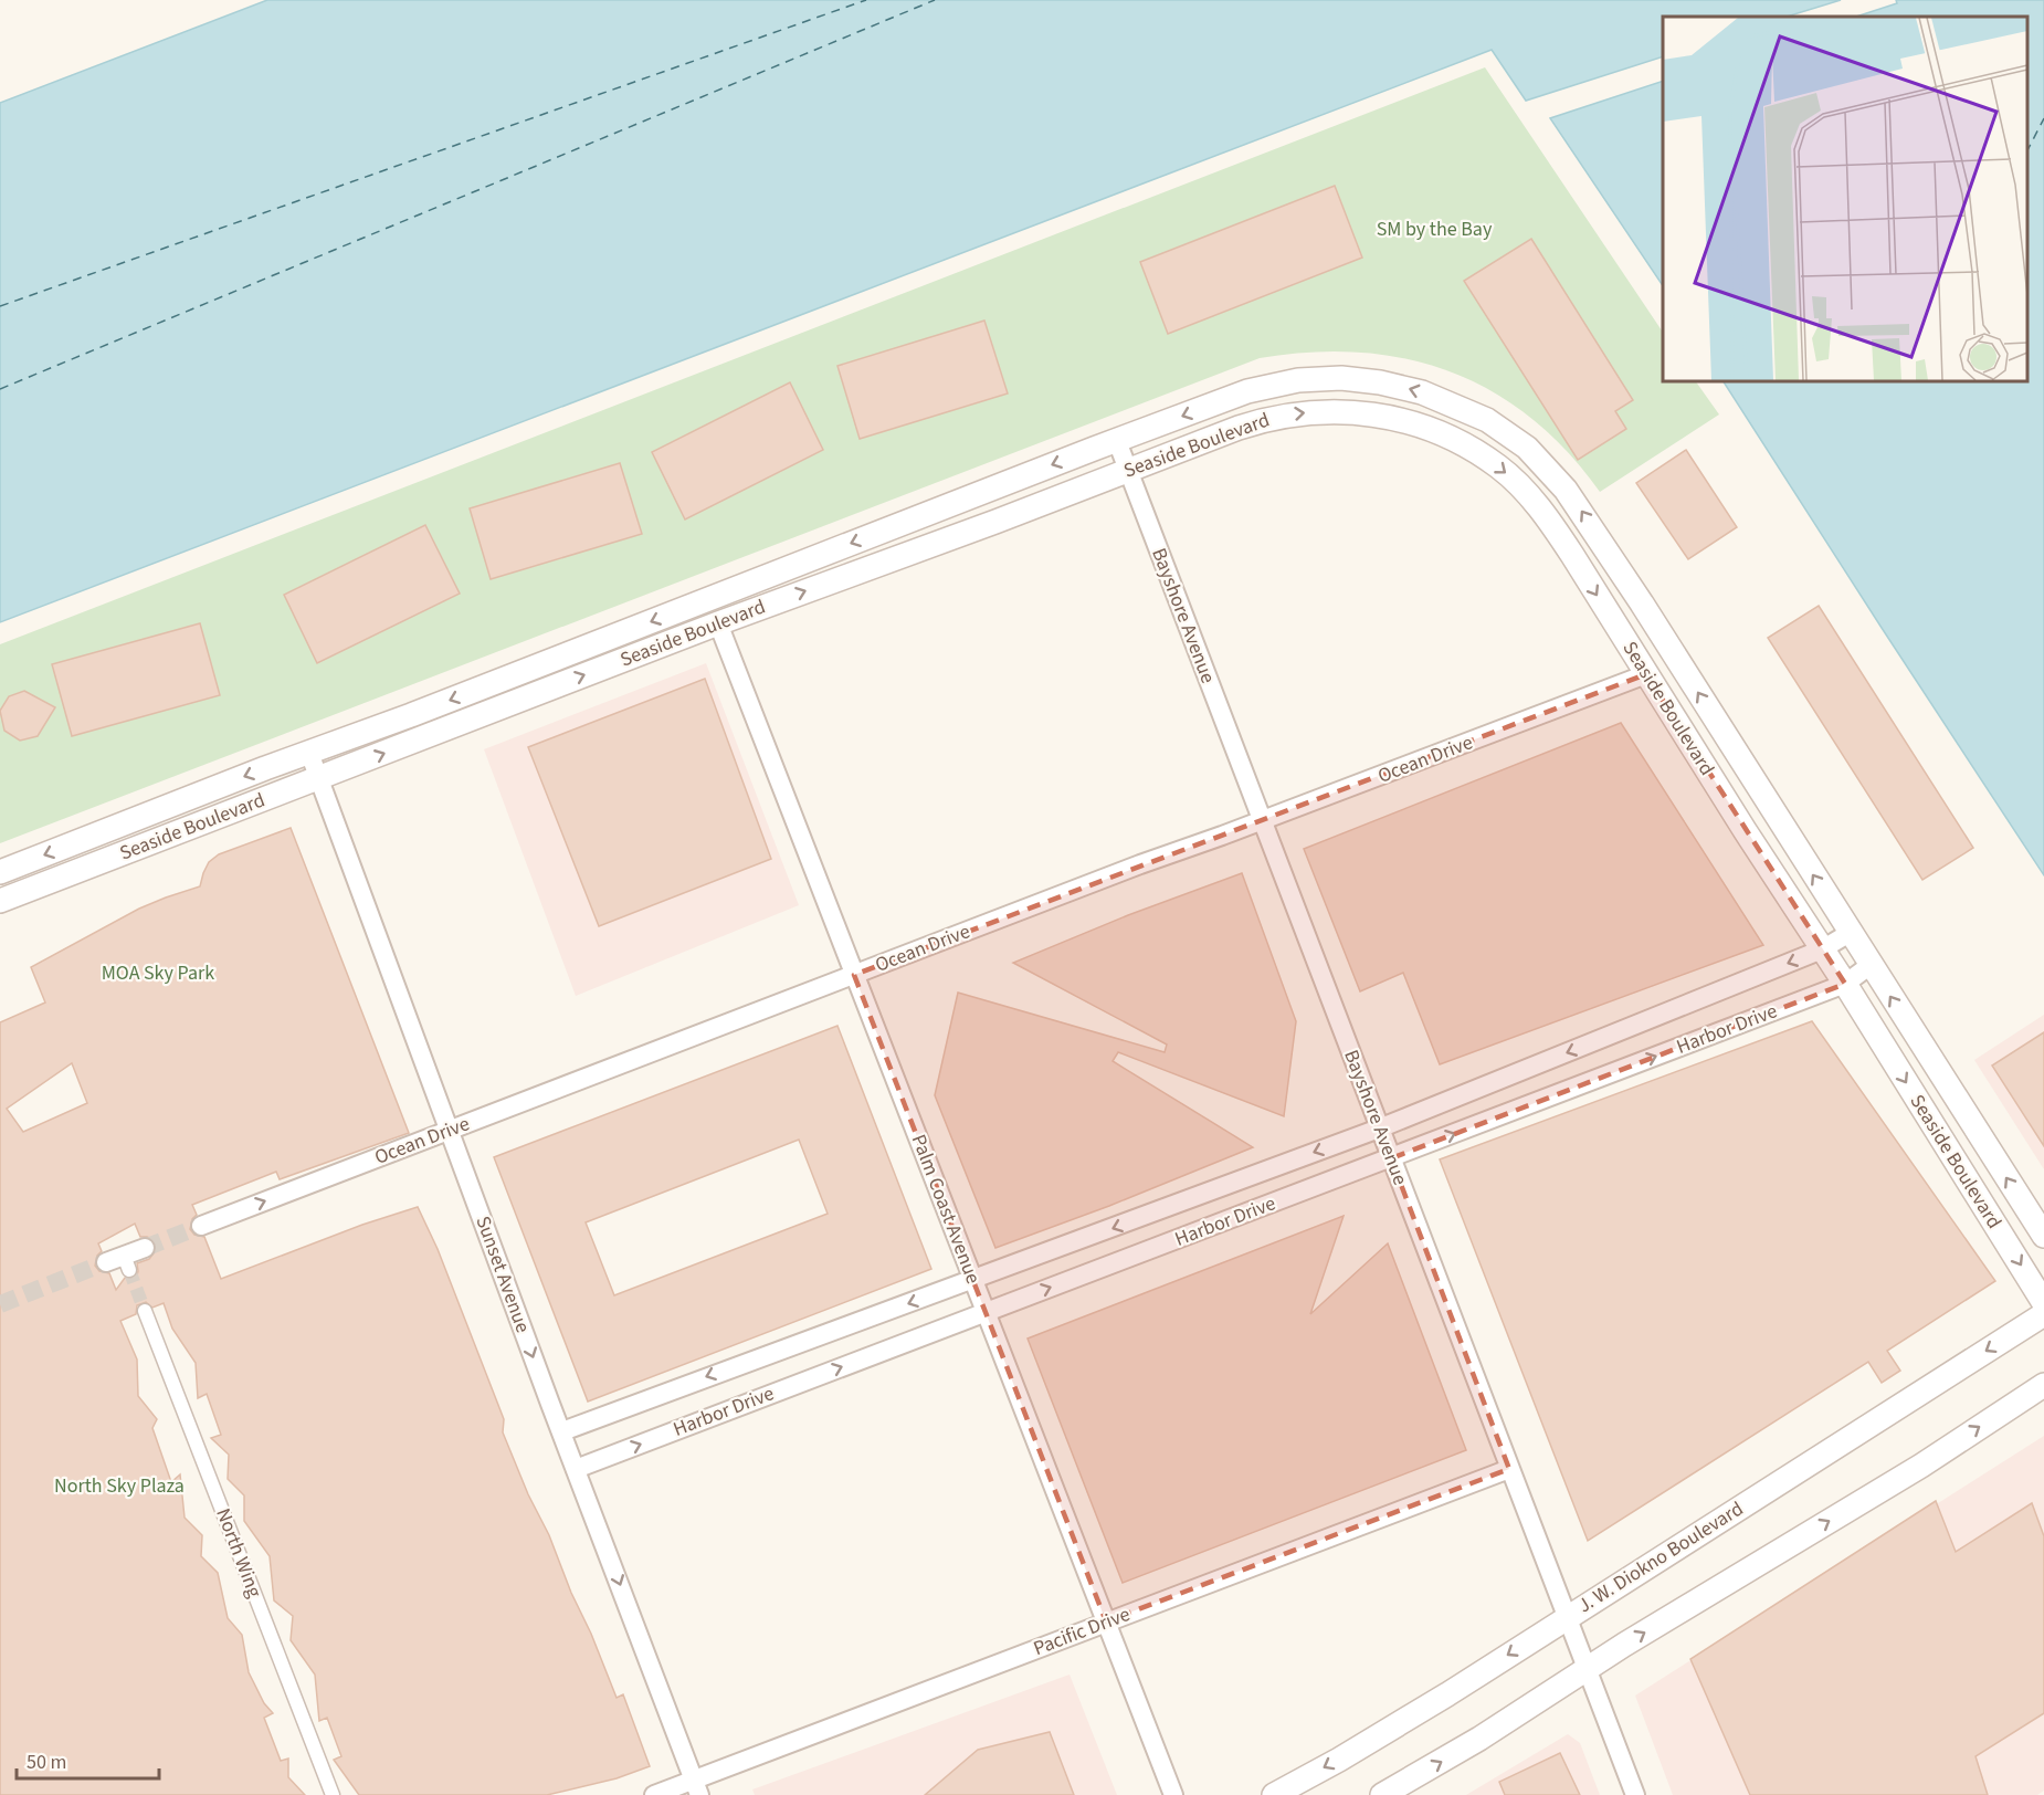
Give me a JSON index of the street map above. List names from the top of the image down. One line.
{"streets":{"street":["Seaside Boulevard","Bayshore Avenue","Ocean Drive","Harbor Drive","Palm Coast Avenue","Sunset Avenue","North Wing","J. W. Diokno Boulevard","Pacific Drive"]},"crossings":[["Seaside Boulevard","Bayshore Avenue"],["Seaside Boulevard","Ocean Drive"],["Seaside Boulevard","Harbor Drive"],["Seaside Boulevard","Palm Coast Avenue"],["Seaside Boulevard","Sunset Avenue"],["Bayshore Avenue","Ocean Drive"],["Bayshore Avenue","Harbor Drive"],["Bayshore Avenue","J. W. Diokno Boulevard"],["Bayshore Avenue","Pacific Drive"],["Ocean Drive","Palm Coast Avenue"],["Ocean Drive","Sunset Avenue"],["Harbor Drive","Palm Coast Avenue"],["Harbor Drive","Sunset Avenue"],["Palm Coast Avenue","Pacific Drive"],["Sunset Avenue","Pacific Drive"]],"one_way":["Sunset Avenue"],"parks":["SM by the Bay","MOA Sky Park","North Sky Plaza"],"scale_bar":"50 m"}
